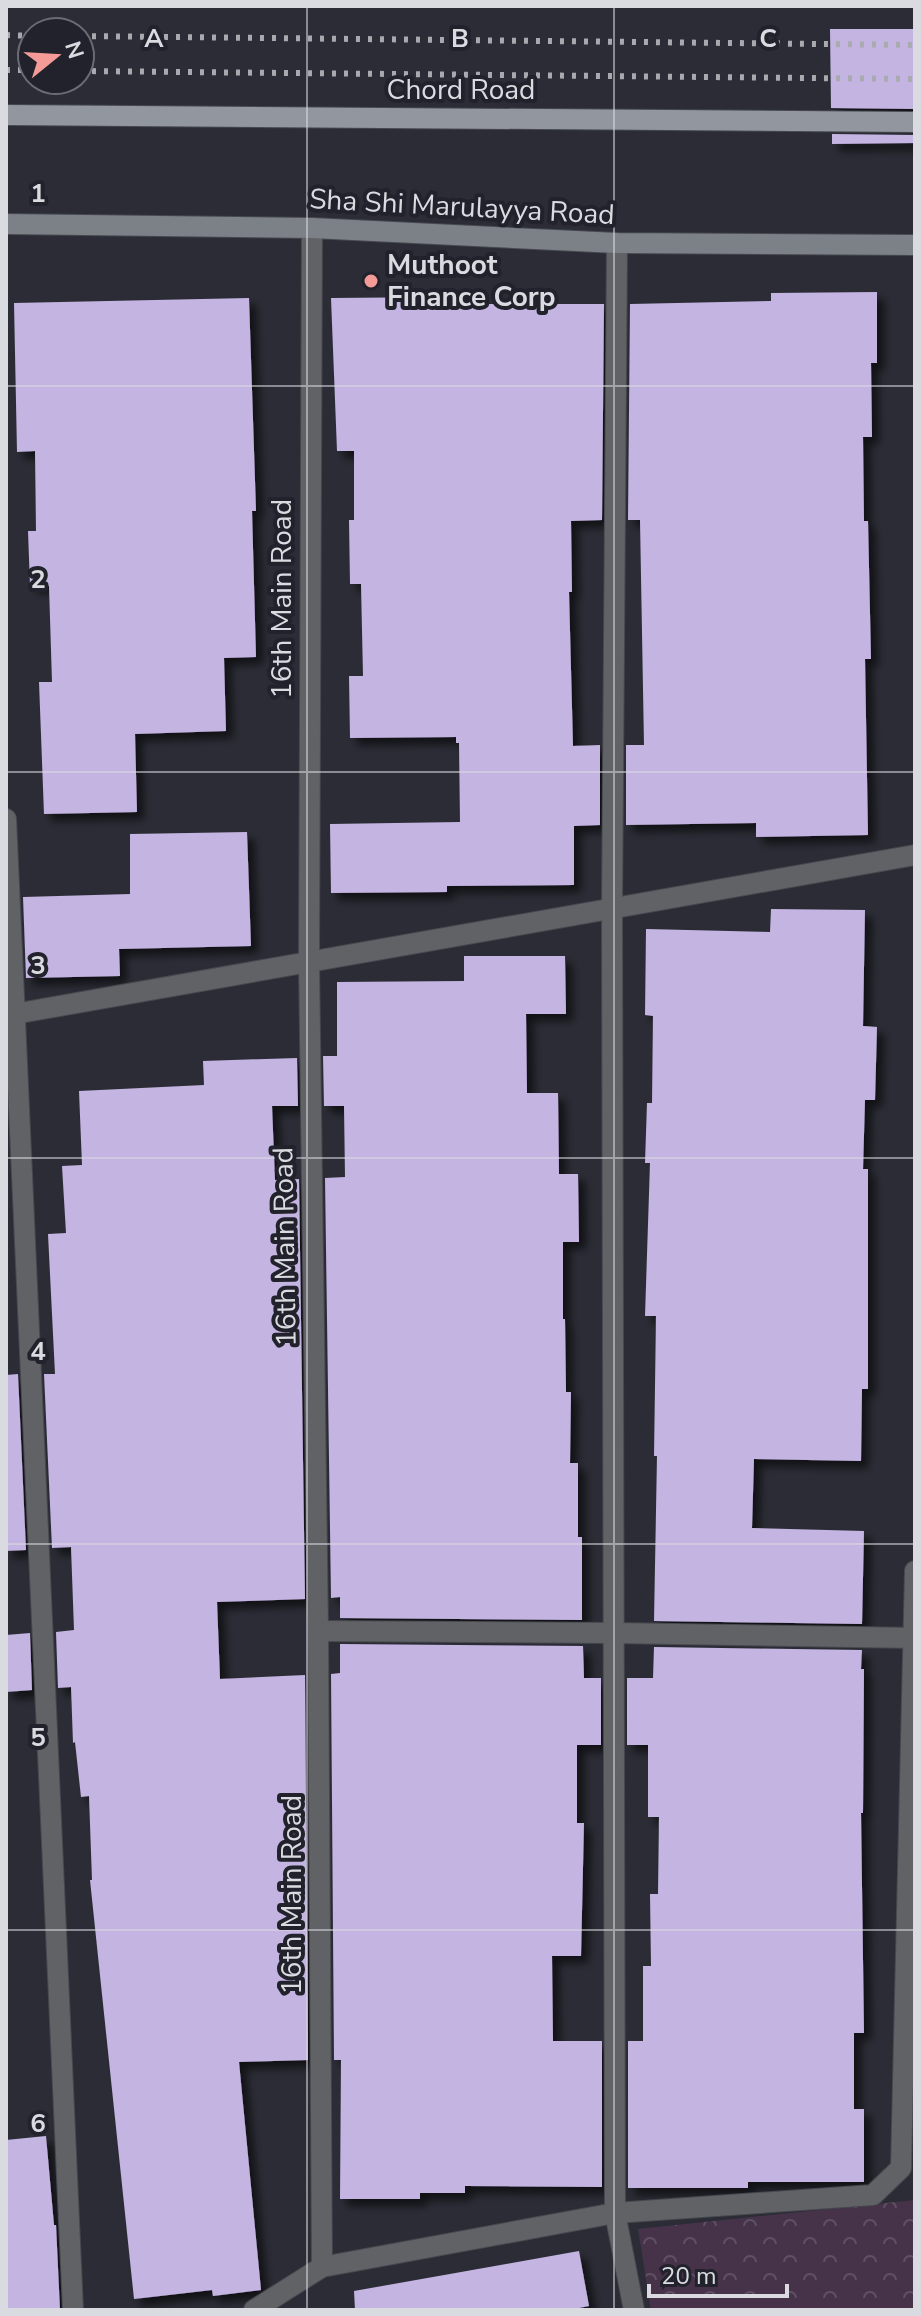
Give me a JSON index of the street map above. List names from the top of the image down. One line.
{"streets":{"main road":["Chord Road"],"street":["Sha Shi Marulayya Road","16th Main Road"]},"crossings":[["Sha Shi Marulayya Road","16th Main Road"]],"places":["Muthoot Finance Corp"],"scale_bar":"20 m","north":"right","grid":{"columns":["A","B","C"],"rows":["1","2","3","4","5","6"]}}
